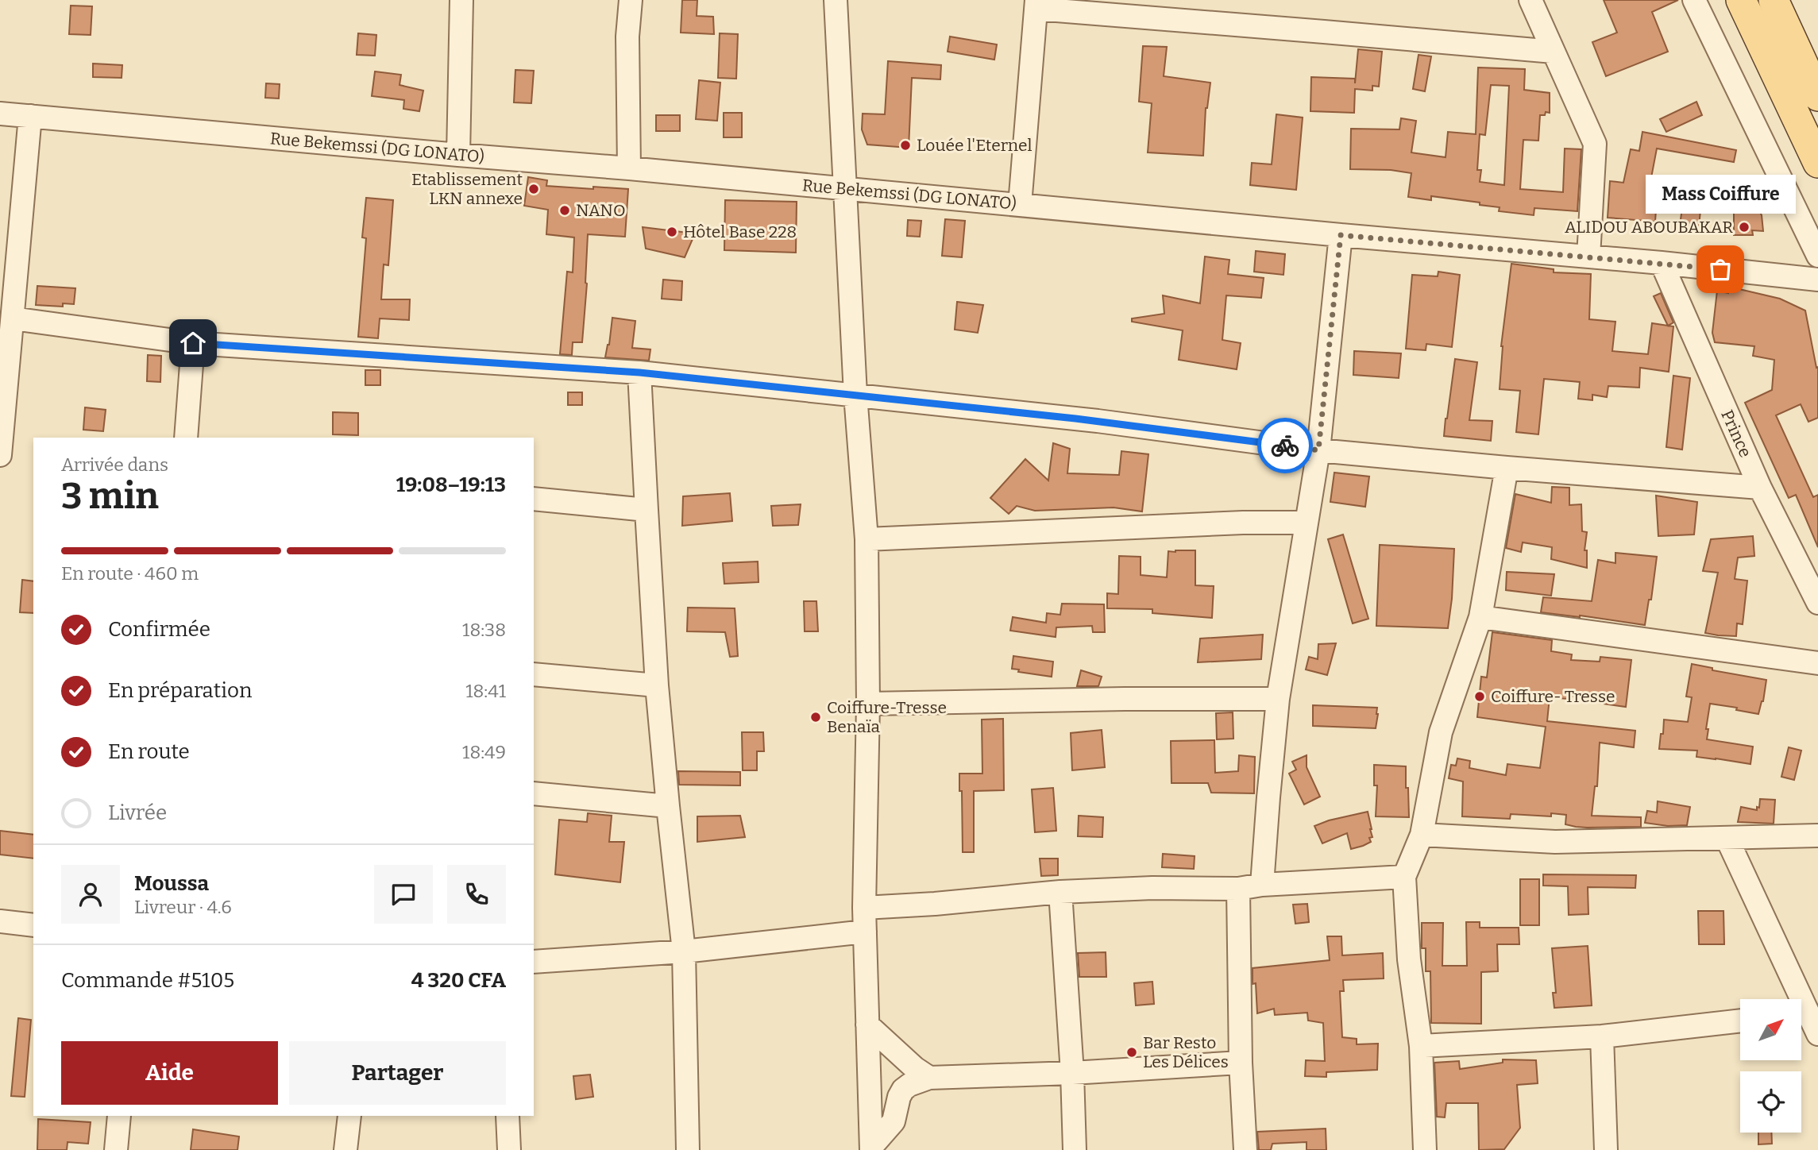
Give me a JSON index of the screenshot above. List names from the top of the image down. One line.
{"streets":{"street":["Rue Bekemssi (DG LONATO)","Prince"]},"crossings":[["Rue Bekemssi (DG LONATO)","Prince"]],"places":["Louée l'Eternel","Etablissement LKN annexe","NANO","ALIDOU ABOUBAKAR","Hôtel Base 228","Mass Coiffure","Coiffure- Tresse","Coiffure-Tresse Benaïa","Bar Resto Les Délices"],"north":"top right","page":{"bubble":"Mass Coiffure","heading":["3 min","Arrivée dans","19:08–19:13"],"panel":["Moussa","Livreur · 4.6","Commande #5105","4 320 CFA"],"bar":"En route · 460 m","list":[["Confirmée","18:38"],["En préparation","18:41"],["En route","18:49"],"Livrée"],"buttons":["Aide","Partager"]}}
